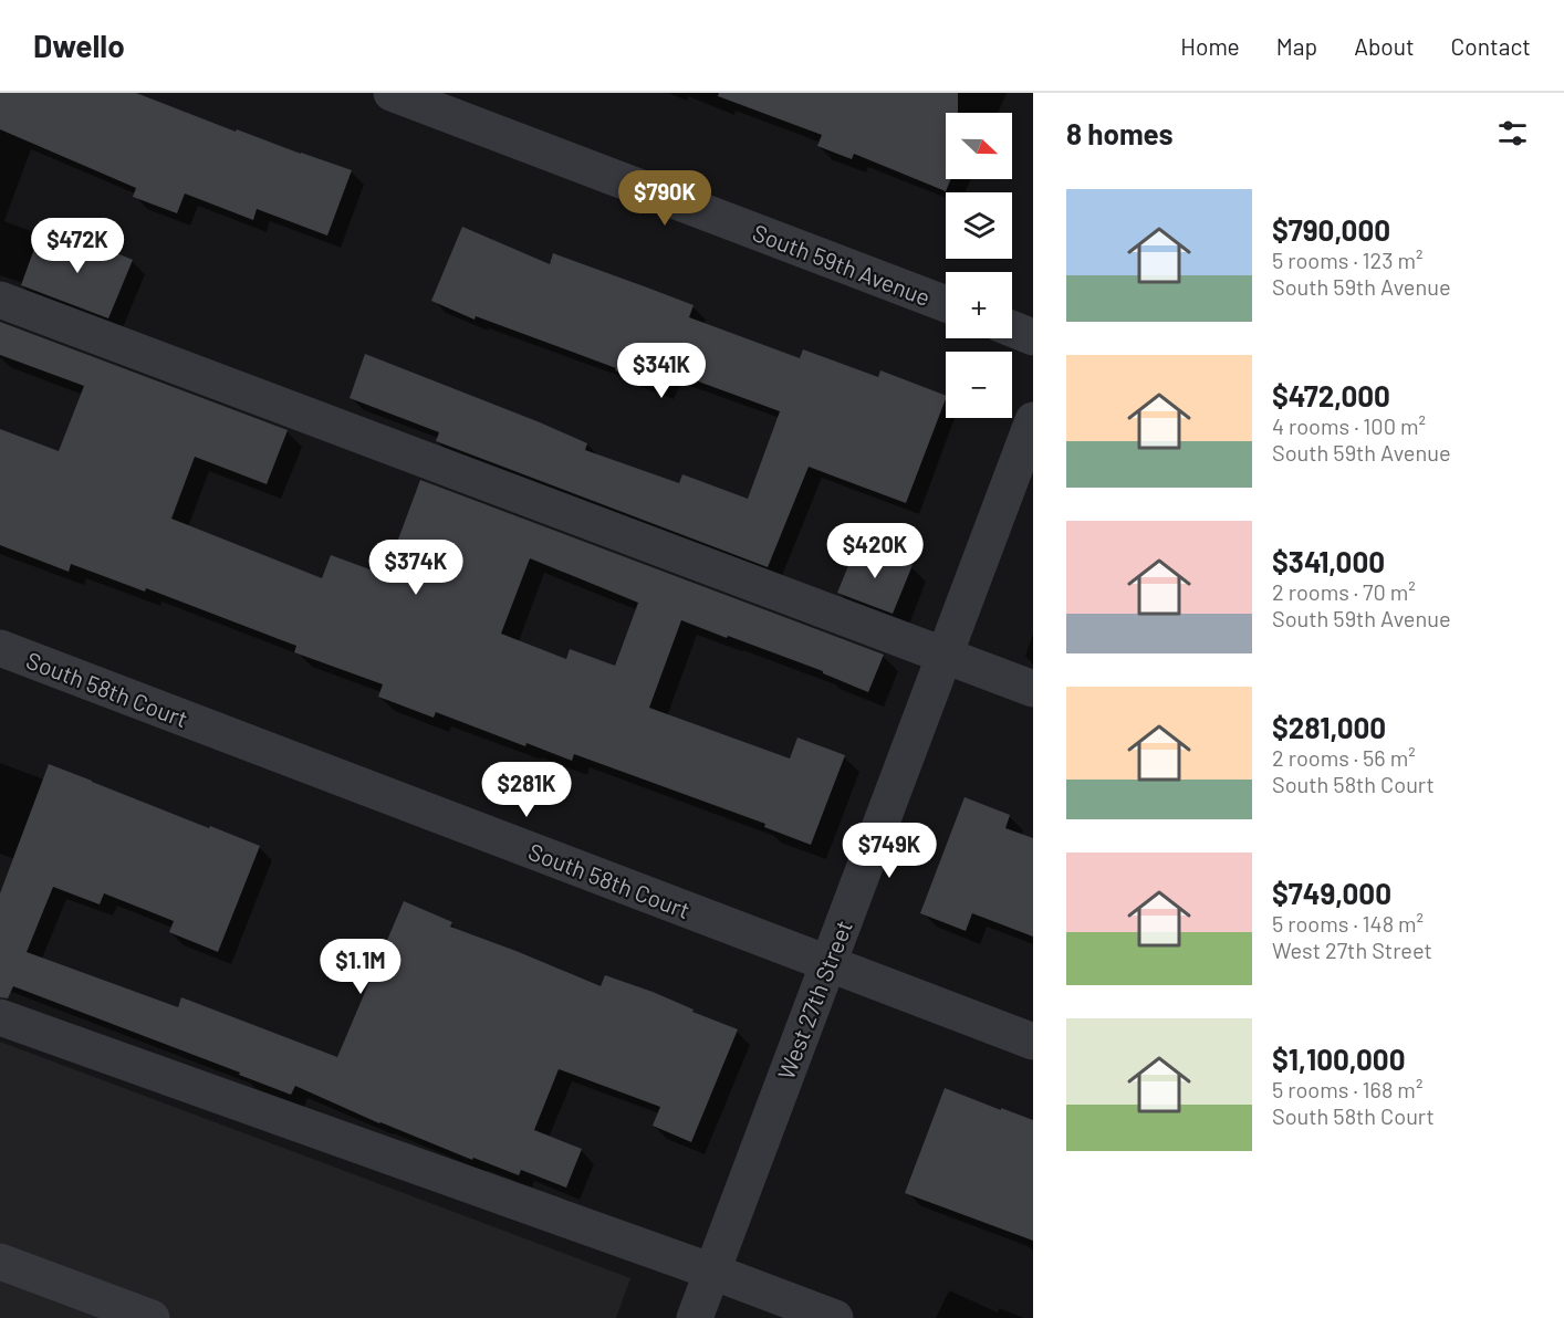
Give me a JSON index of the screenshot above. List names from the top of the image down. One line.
{"streets":{"street":["South 59th Avenue","South 58th Court","West 27th Street"]},"crossings":[["South 58th Court","West 27th Street"]],"north":"right","page":{"header":"Dwello","nav":["Home","Map","About","Contact"],"heading":"8 homes","map_buttons":["+","−"],"price":["$790K","$472K","$341K","$420K","$374K","$281K","$749K","$1.1M"],"list":[{"name":"$790,000","note":"5 rooms · 123 m² · South 59th Avenue"},{"name":"$472,000","note":"4 rooms · 100 m² · South 59th Avenue"},{"name":"$341,000","note":"2 rooms · 70 m² · South 59th Avenue"},{"name":"$281,000","note":"2 rooms · 56 m² · South 58th Court"},{"name":"$749,000","note":"5 rooms · 148 m² · West 27th Street"},{"name":"$1,100,000","note":"5 rooms · 168 m² · South 58th Court"}]}}
